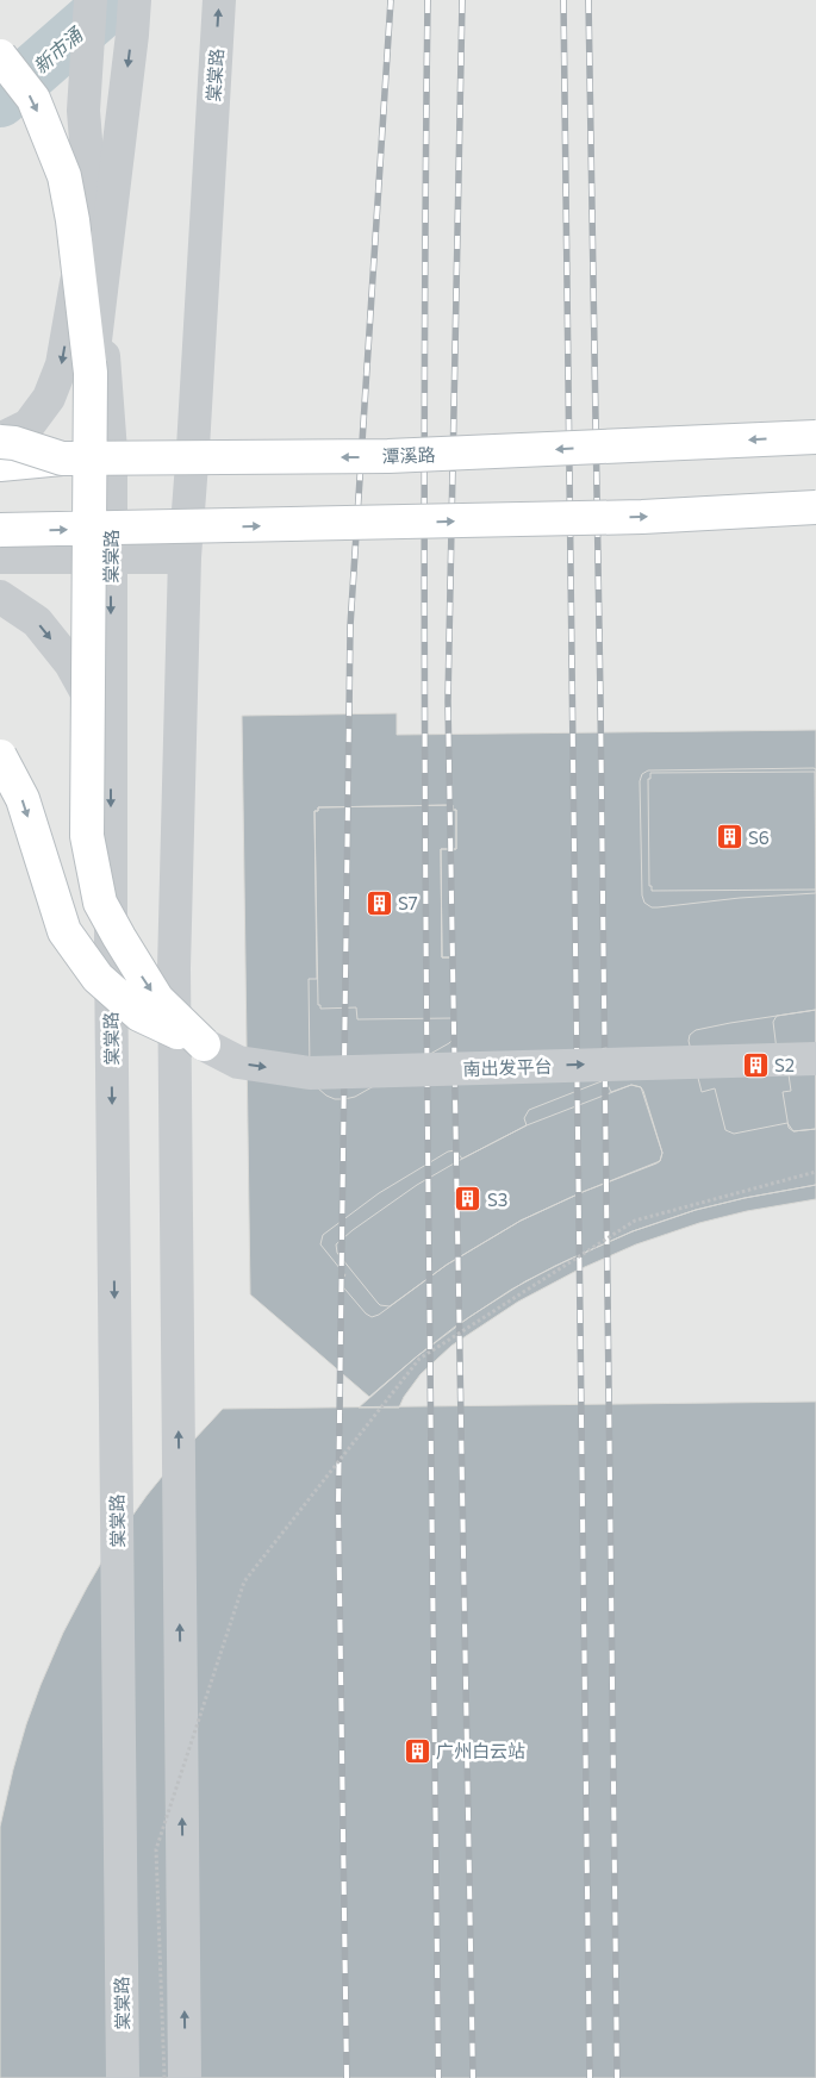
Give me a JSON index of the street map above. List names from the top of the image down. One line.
{"streets":{"main road":["潭溪路"],"street":["棠棠路","南出发平台"]},"one_way":["南出发平台"],"water":["新市涌"],"places":{"building":["S6","S7","S2","S3","广州白云站"]}}
